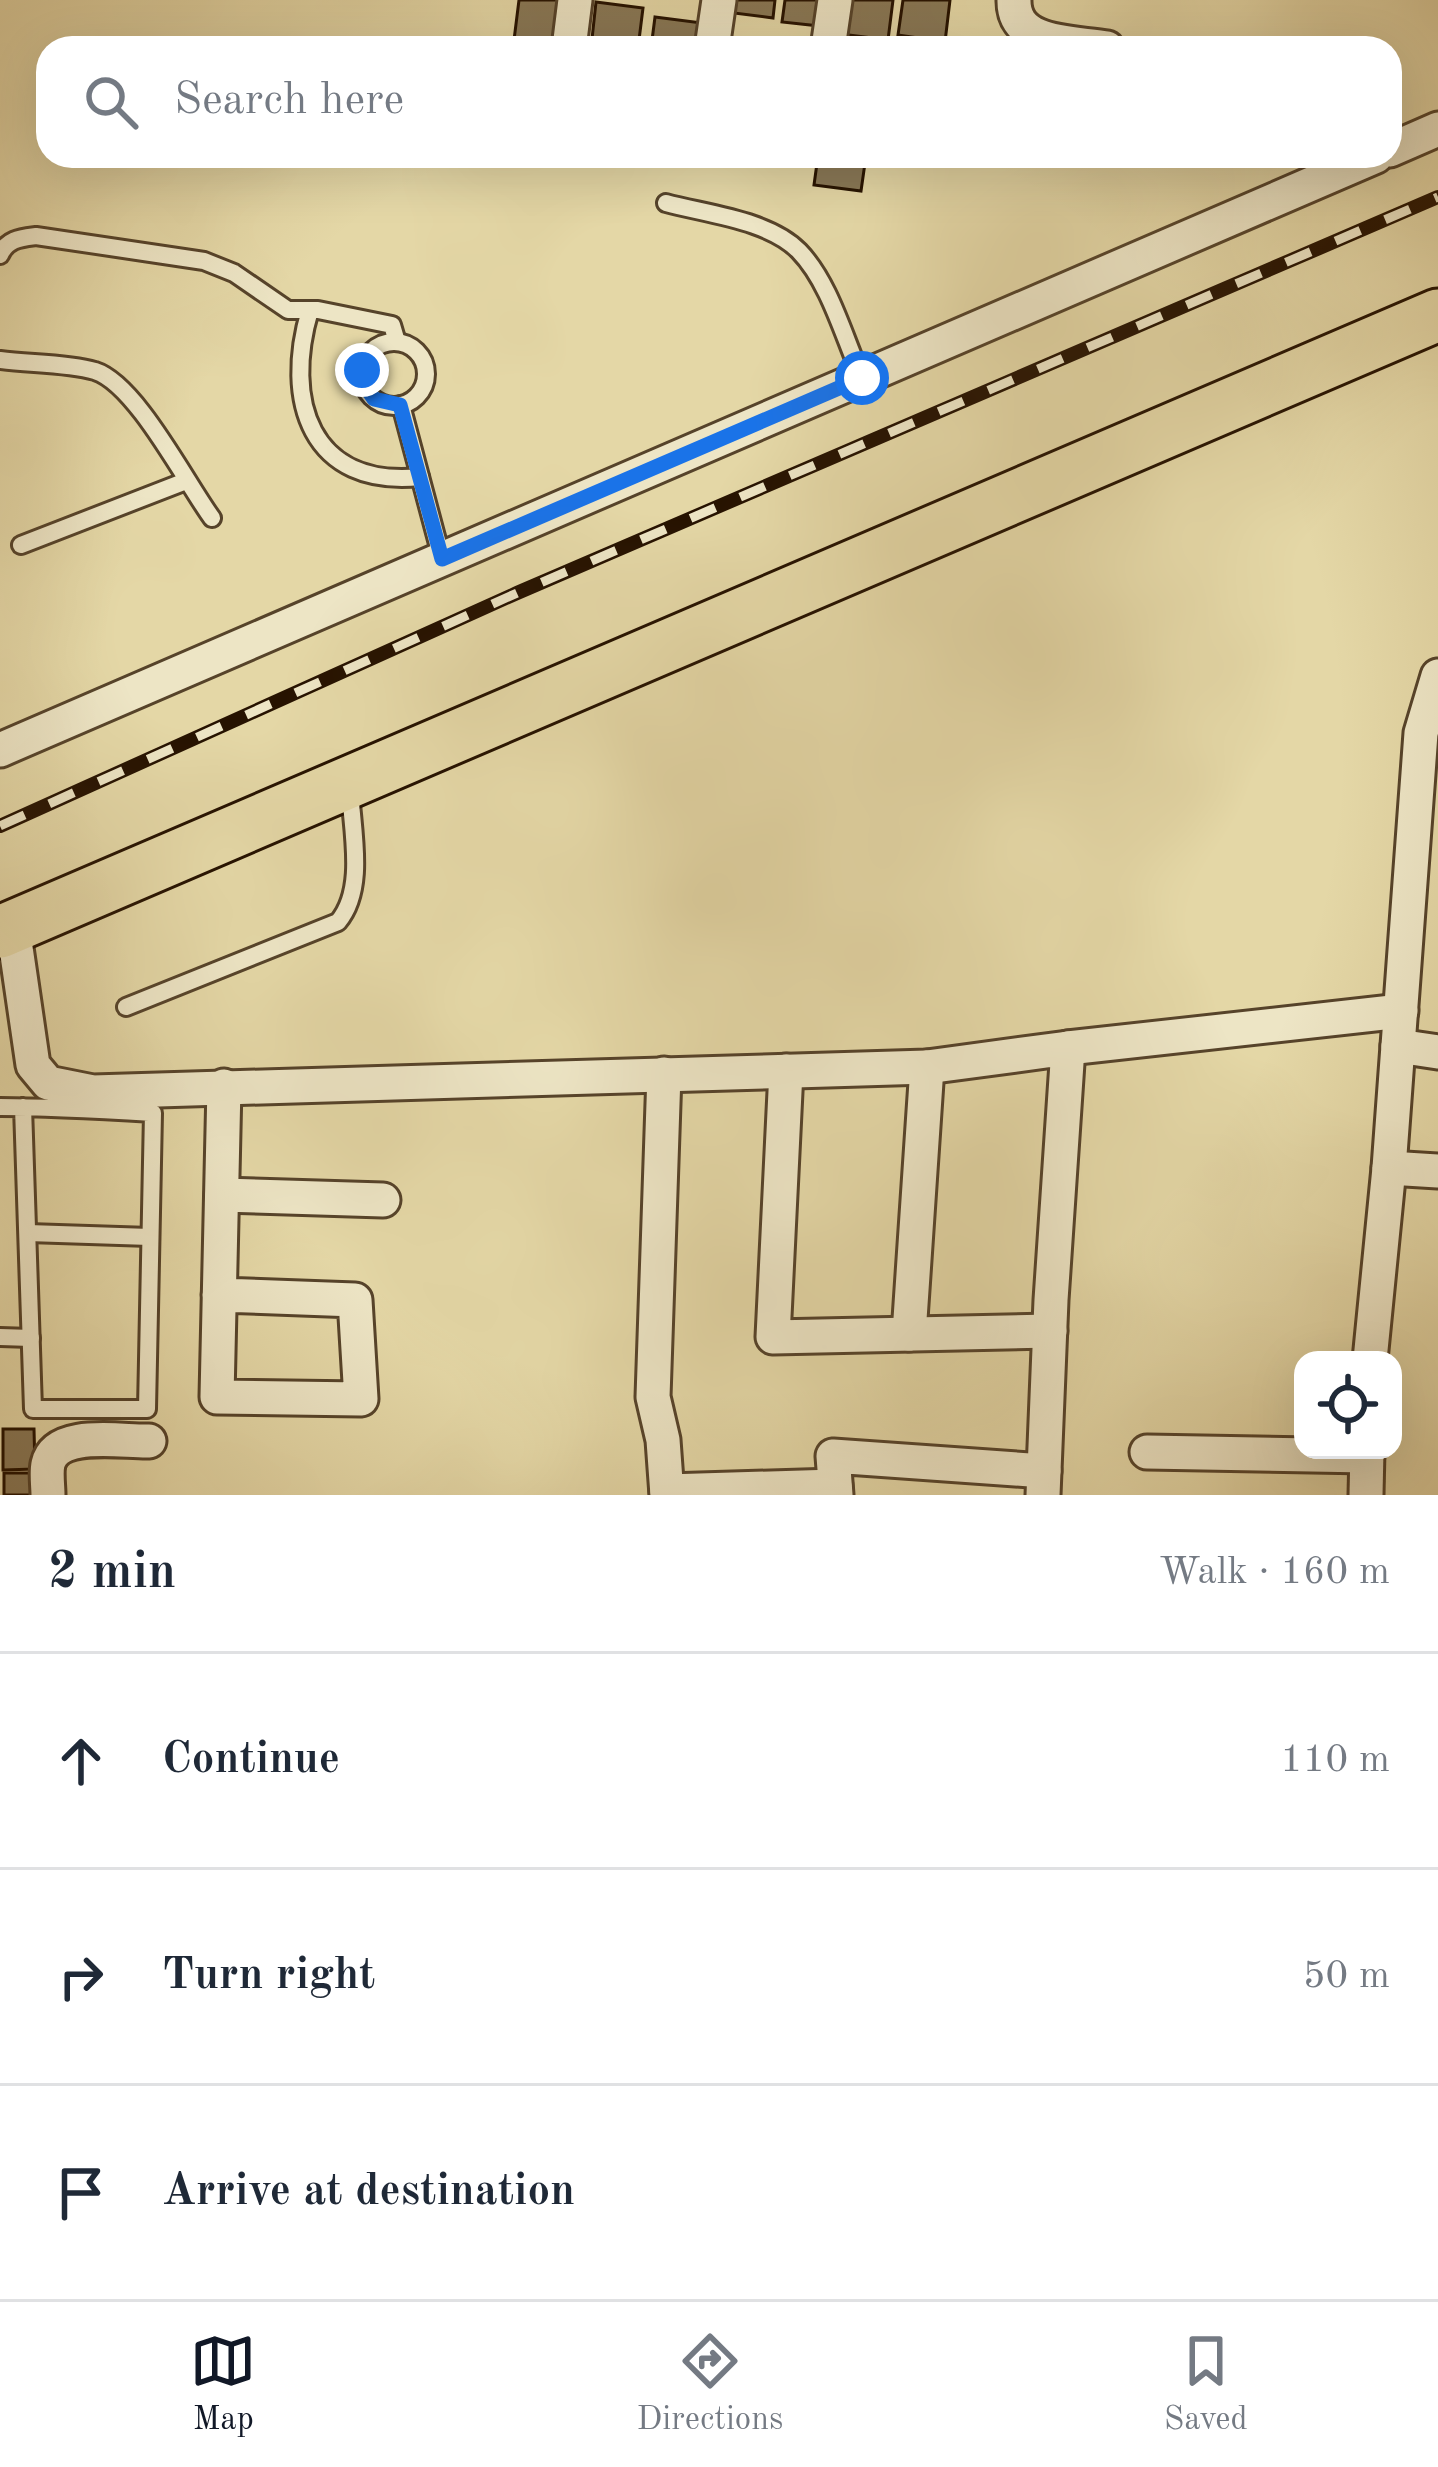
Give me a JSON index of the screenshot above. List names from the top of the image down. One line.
{"page":{"search":"Search here","heading":["2 min","Walk · 160 m"],"list":[["Continue","110 m"],["Turn right","50 m"],"Arrive at destination"],"nav":["Map","Directions","Saved"]}}
